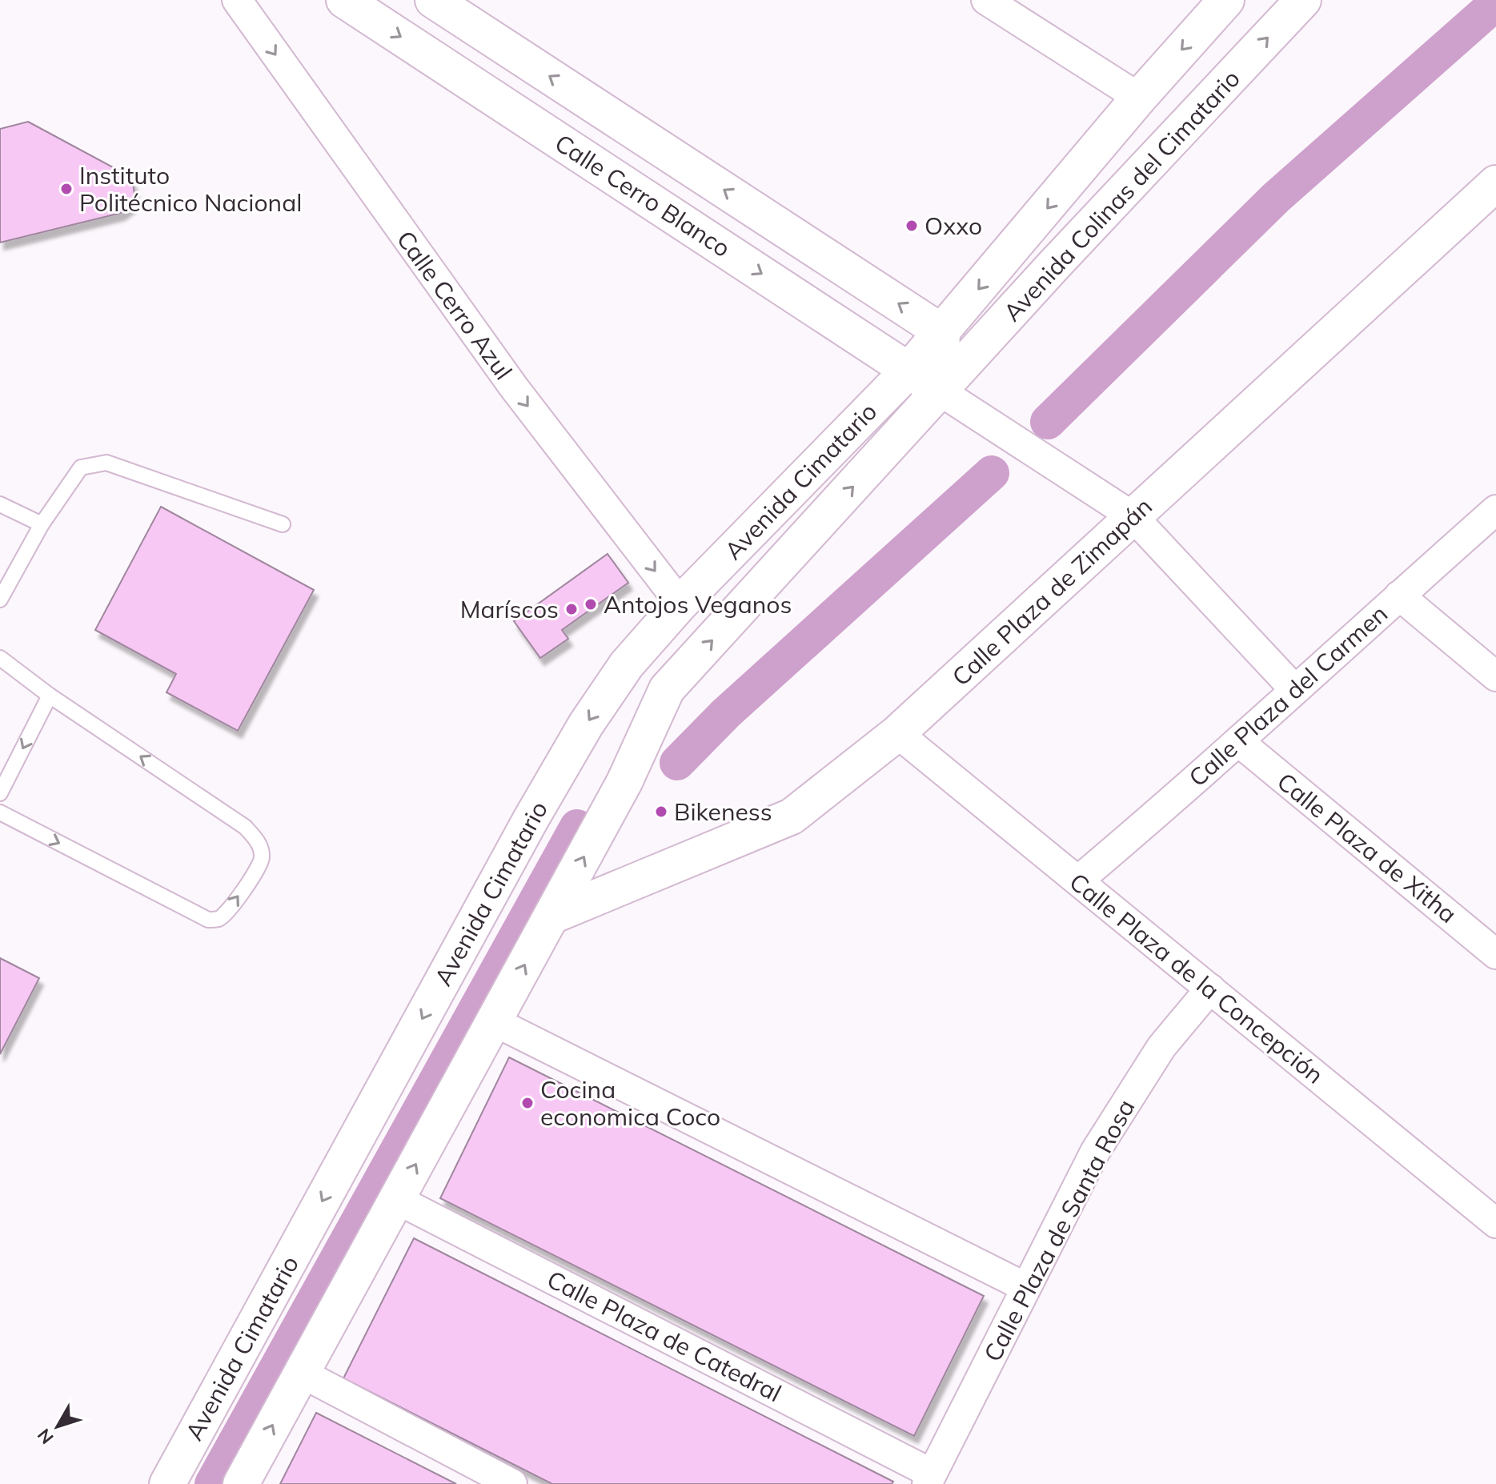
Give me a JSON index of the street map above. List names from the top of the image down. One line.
{"streets":{"street":["Calle Cerro Blanco","Avenida Colinas del Cimatario","Calle Cerro Azul","Avenida Cimatario","Calle Plaza de Zimapán","Calle Plaza del Carmen","Calle Plaza de Xitha","Calle Plaza de la Concepción","Calle Plaza de Santa Rosa","Calle Plaza de Catedral"]},"crossings":[["Calle Cerro Blanco","Avenida Colinas del Cimatario"],["Calle Cerro Blanco","Avenida Cimatario"],["Calle Cerro Blanco","Calle Plaza de Zimapán"],["Calle Cerro Blanco","Calle Plaza del Carmen"],["Avenida Colinas del Cimatario","Avenida Cimatario"],["Calle Cerro Azul","Avenida Cimatario"],["Avenida Cimatario","Calle Plaza de Zimapán"],["Avenida Cimatario","Calle Plaza de Catedral"],["Calle Plaza de Zimapán","Calle Plaza de la Concepción"],["Calle Plaza del Carmen","Calle Plaza de Xitha"],["Calle Plaza del Carmen","Calle Plaza de la Concepción"],["Calle Plaza de la Concepción","Calle Plaza de Santa Rosa"],["Calle Plaza de Santa Rosa","Calle Plaza de Catedral"]],"one_way":["Calle Cerro Azul"],"places":["Instituto Politécnico Nacional","Oxxo","Antojos Veganos","Maríscos","Bikeness","Cocina economica Coco"],"north":"bottom left"}
